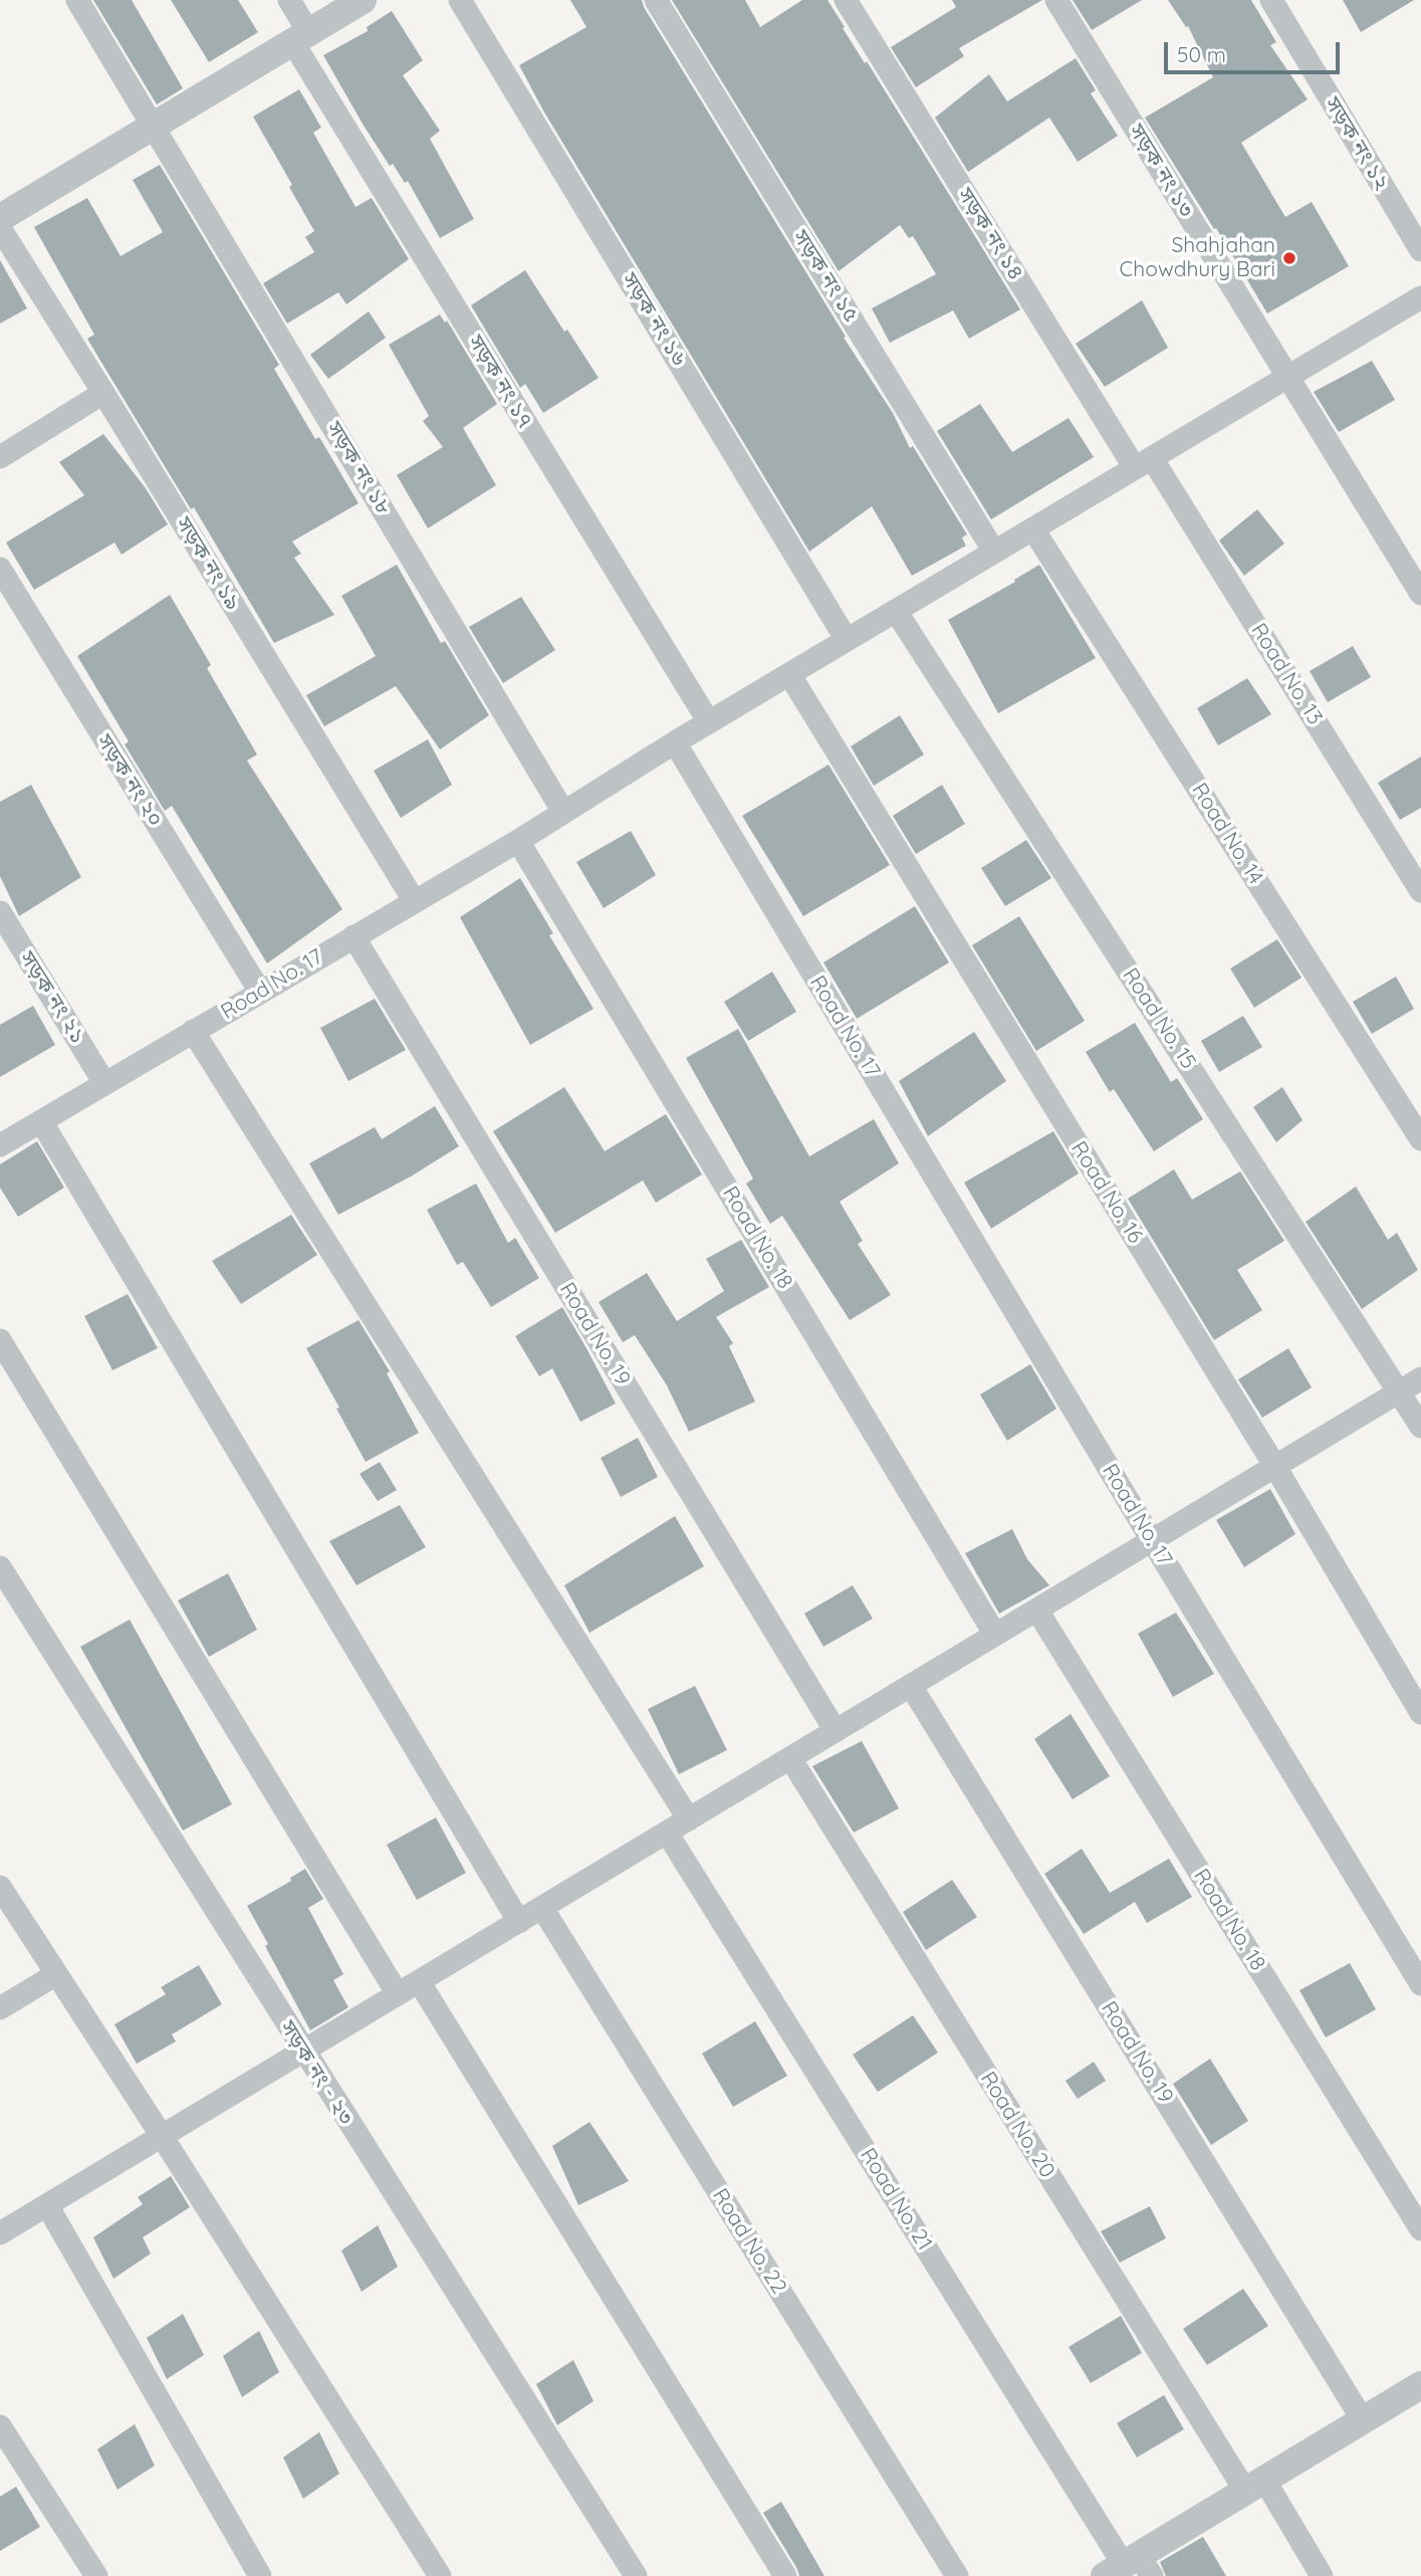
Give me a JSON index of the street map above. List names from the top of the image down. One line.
{"streets":{"street":["সড়ক নং ১২","সড়ক নং ১৩","সড়ক নং ১৪","সড়ক নং ১৫","সড়ক নং ১৬","সড়ক নং ১৭","সড়ক নং ১৮","সড়ক নং ১৯","Road No. 13","সড়ক নং ২০","Road No. 14","Road No. 17","সড়ক নং ২১","Road No. 15","Road No. 16","Road No. 18","Road No. 19","সড়ক নং - ২৩","Road No. 20","Road No. 21","Road No. 22"]},"crossings":[["সড়ক নং ১৪","Road No. 13"],["সড়ক নং ১৮","Road No. 17"],["সড়ক নং ১৯","Road No. 17"],["সড়ক নং ২০","Road No. 17"],["Road No. 17","সড়ক নং ২১"],["Road No. 17","Road No. 18"],["Road No. 17","Road No. 19"]],"places":["Shahjahan Chowdhury Bari"],"scale_bar":"50 m"}
